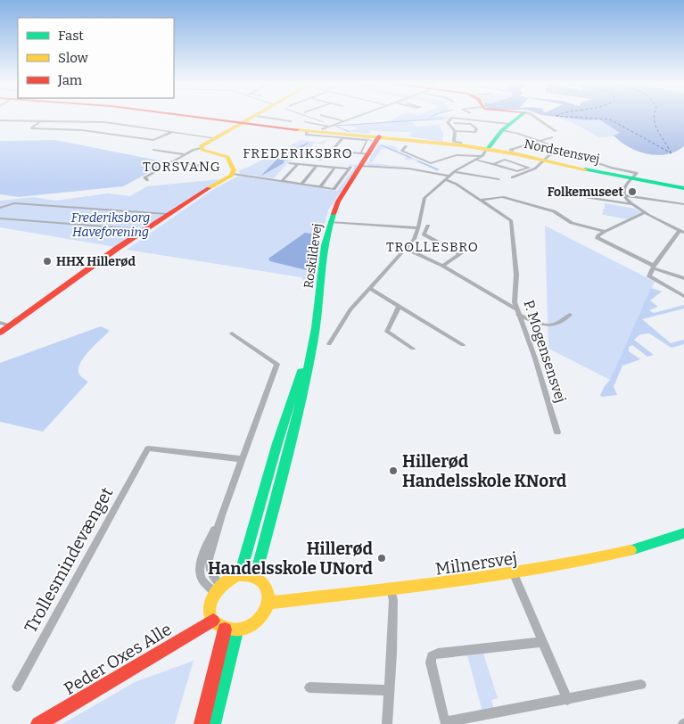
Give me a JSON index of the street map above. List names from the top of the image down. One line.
{"streets":{"street":["Nordstensvej","Roskildevej","P. Mogensensvej","Trollesmindevænget","Milnersvej","Peder Oxes Alle"]},"crossings":[["Nordstensvej","Roskildevej"],["Roskildevej","Milnersvej"],["Roskildevej","Peder Oxes Alle"],["Milnersvej","Peder Oxes Alle"]],"districts":["FREDERIKSBRO","TORSVANG","TROLLESBRO"],"parks":["Frederiksborg Haveforening"],"places":["Folkemuseet","HHX Hillerød","Hillerød Handelsskole KNord","Hillerød Handelsskole UNord"],"legend":["Fast","Slow","Jam"]}
